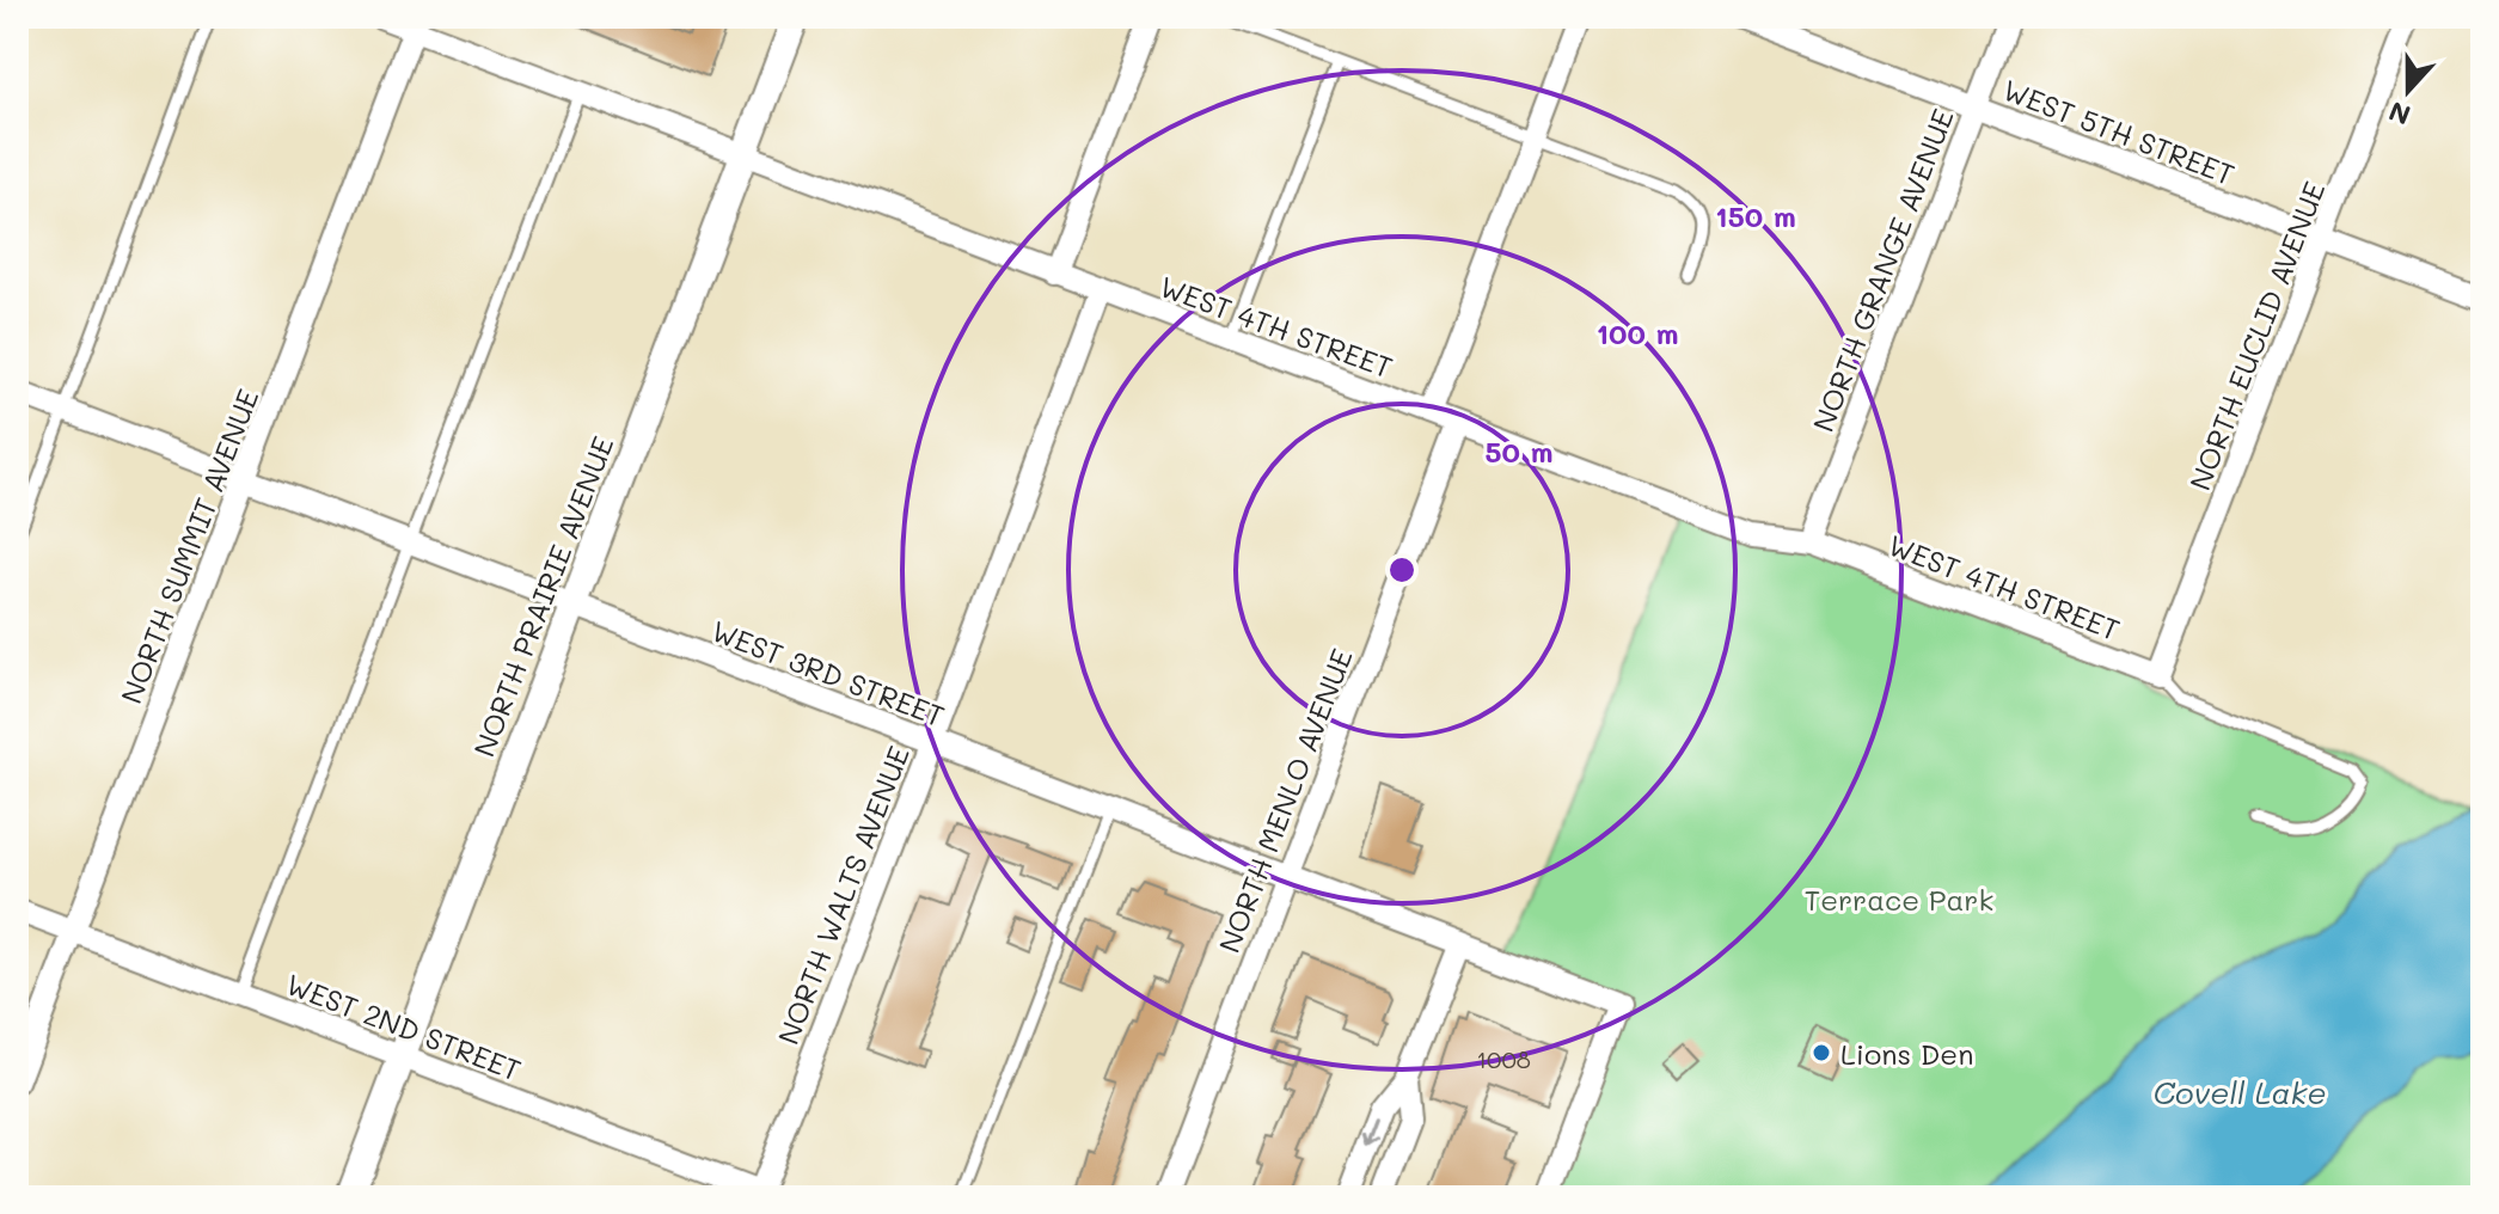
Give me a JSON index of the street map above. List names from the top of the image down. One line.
{"streets":{"street":["WEST 5TH STREET","NORTH GRANGE AVENUE","WEST 4TH STREET","NORTH EUCLID AVENUE","NORTH SUMMIT AVENUE","NORTH PRAIRIE AVENUE","WEST 3RD STREET","NORTH MENLO AVENUE","NORTH WALTS AVENUE","WEST 2ND STREET"]},"crossings":[["WEST 5TH STREET","NORTH GRANGE AVENUE"],["WEST 5TH STREET","NORTH EUCLID AVENUE"],["NORTH GRANGE AVENUE","WEST 4TH STREET"],["WEST 4TH STREET","NORTH EUCLID AVENUE"],["WEST 4TH STREET","NORTH SUMMIT AVENUE"],["WEST 4TH STREET","NORTH PRAIRIE AVENUE"],["WEST 4TH STREET","NORTH MENLO AVENUE"],["WEST 4TH STREET","NORTH WALTS AVENUE"],["NORTH SUMMIT AVENUE","WEST 3RD STREET"],["NORTH SUMMIT AVENUE","WEST 2ND STREET"],["NORTH PRAIRIE AVENUE","WEST 3RD STREET"],["NORTH PRAIRIE AVENUE","WEST 2ND STREET"],["WEST 3RD STREET","NORTH MENLO AVENUE"],["WEST 3RD STREET","NORTH WALTS AVENUE"],["NORTH WALTS AVENUE","WEST 2ND STREET"]],"water":["Covell Lake"],"parks":["Terrace Park"],"places":["Lions Den"],"house_numbers":["1008"],"north":"bottom","rings":["150 m","100 m","50 m"]}
